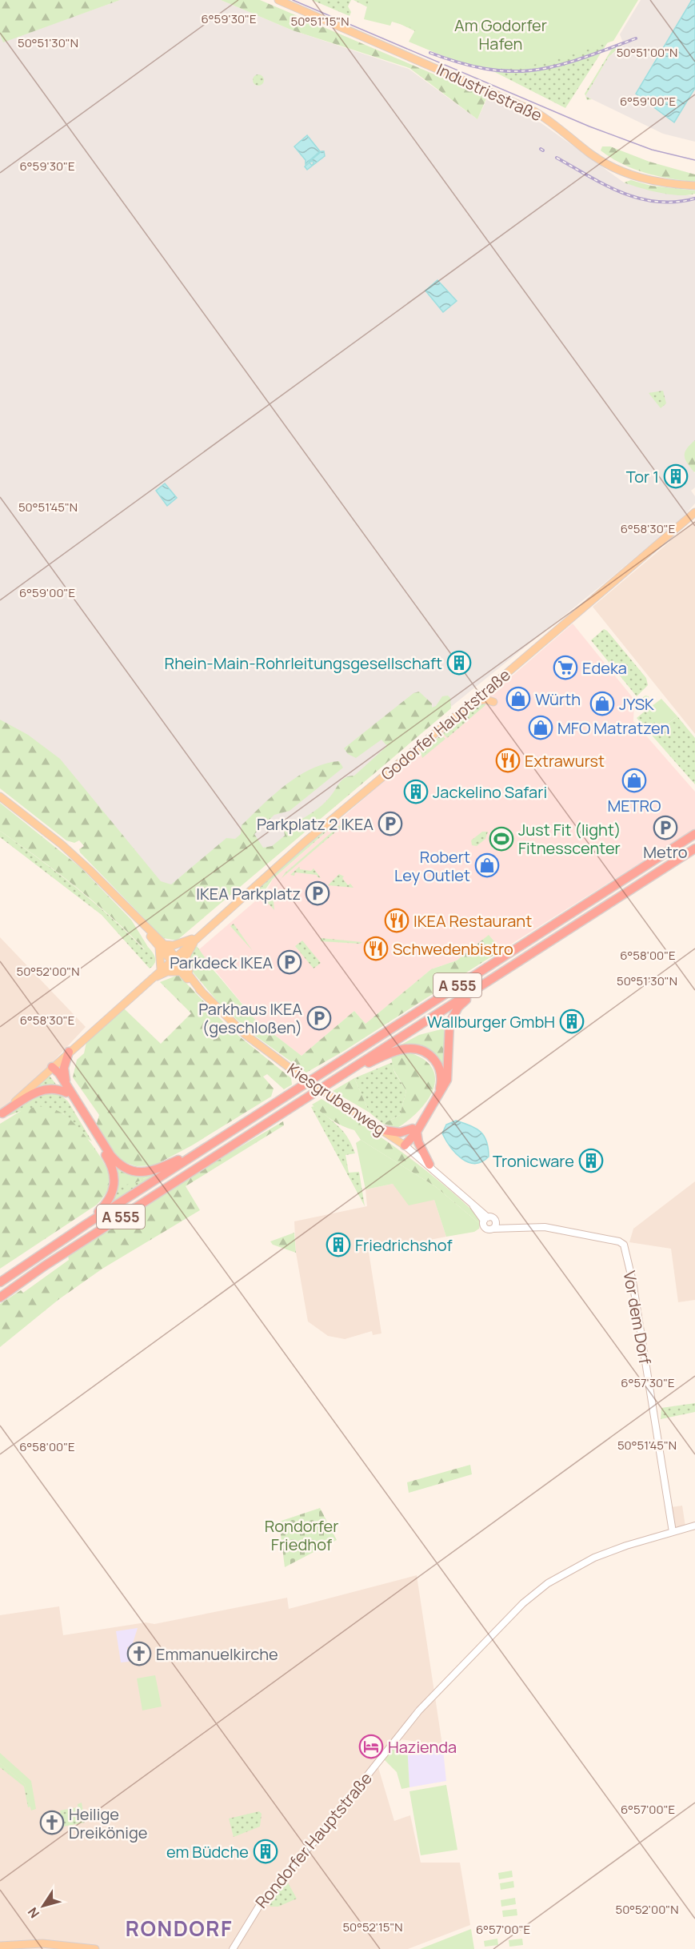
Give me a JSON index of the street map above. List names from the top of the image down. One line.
{"streets":{"highway":["A 555"],"main road":["Industriestraße","Godorfer Hauptstraße","Kiesgrubenweg"],"street":["Vor dem Dorf","Rondorfer Hauptstraße"]},"crossings":[["Godorfer Hauptstraße","Kiesgrubenweg"],["Vor dem Dorf","Rondorfer Hauptstraße"]],"districts":["RONDORF"],"parks":["Am Godorfer Hafen","Rondorfer Friedhof"],"places":{"building":["Tor 1","Rhein-Main-Rohrleitungsgesellschaft","Jackelino Safari","Wallburger GmbH","Tronicware","Friedrichshof","em Büdche"],"supermarket":["Edeka"],"shop":["Würth","JYSK","MFO Matratzen","METRO","Robert Ley Outlet"],"restaurant":["Extrawurst","IKEA Restaurant","Schwedenbistro"],"parking":["Parkplatz 2 IKEA","Metro","IKEA Parkplatz","Parkdeck IKEA","Parkhaus IKEA (geschloßen)"],"sports":["Just Fit (light) Fitnesscenter"],"church":["Emmanuelkirche","Heilige Dreikönige"],"hotel":["Hazienda"]},"north":"bottom left","coordinates":["6°59'30\"E","50°51'15\"N","50°51'30\"N","50°51'00\"N","6°59'00\"E","50°51'45\"N","6°58'30\"E","6°58'00\"E","50°52'00\"N","6°57'30\"E","6°57'00\"E","50°52'15\"N"]}
